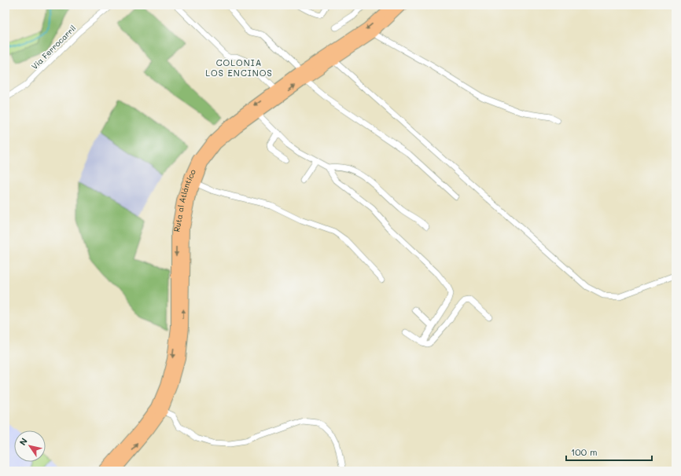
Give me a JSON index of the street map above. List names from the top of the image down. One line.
{"streets":{"highway":["Ruta al Atlántico"],"street":["Via Ferrocarril"]},"districts":["COLONIA LOS ENCINOS"],"scale_bar":"100 m","north":"top left"}
